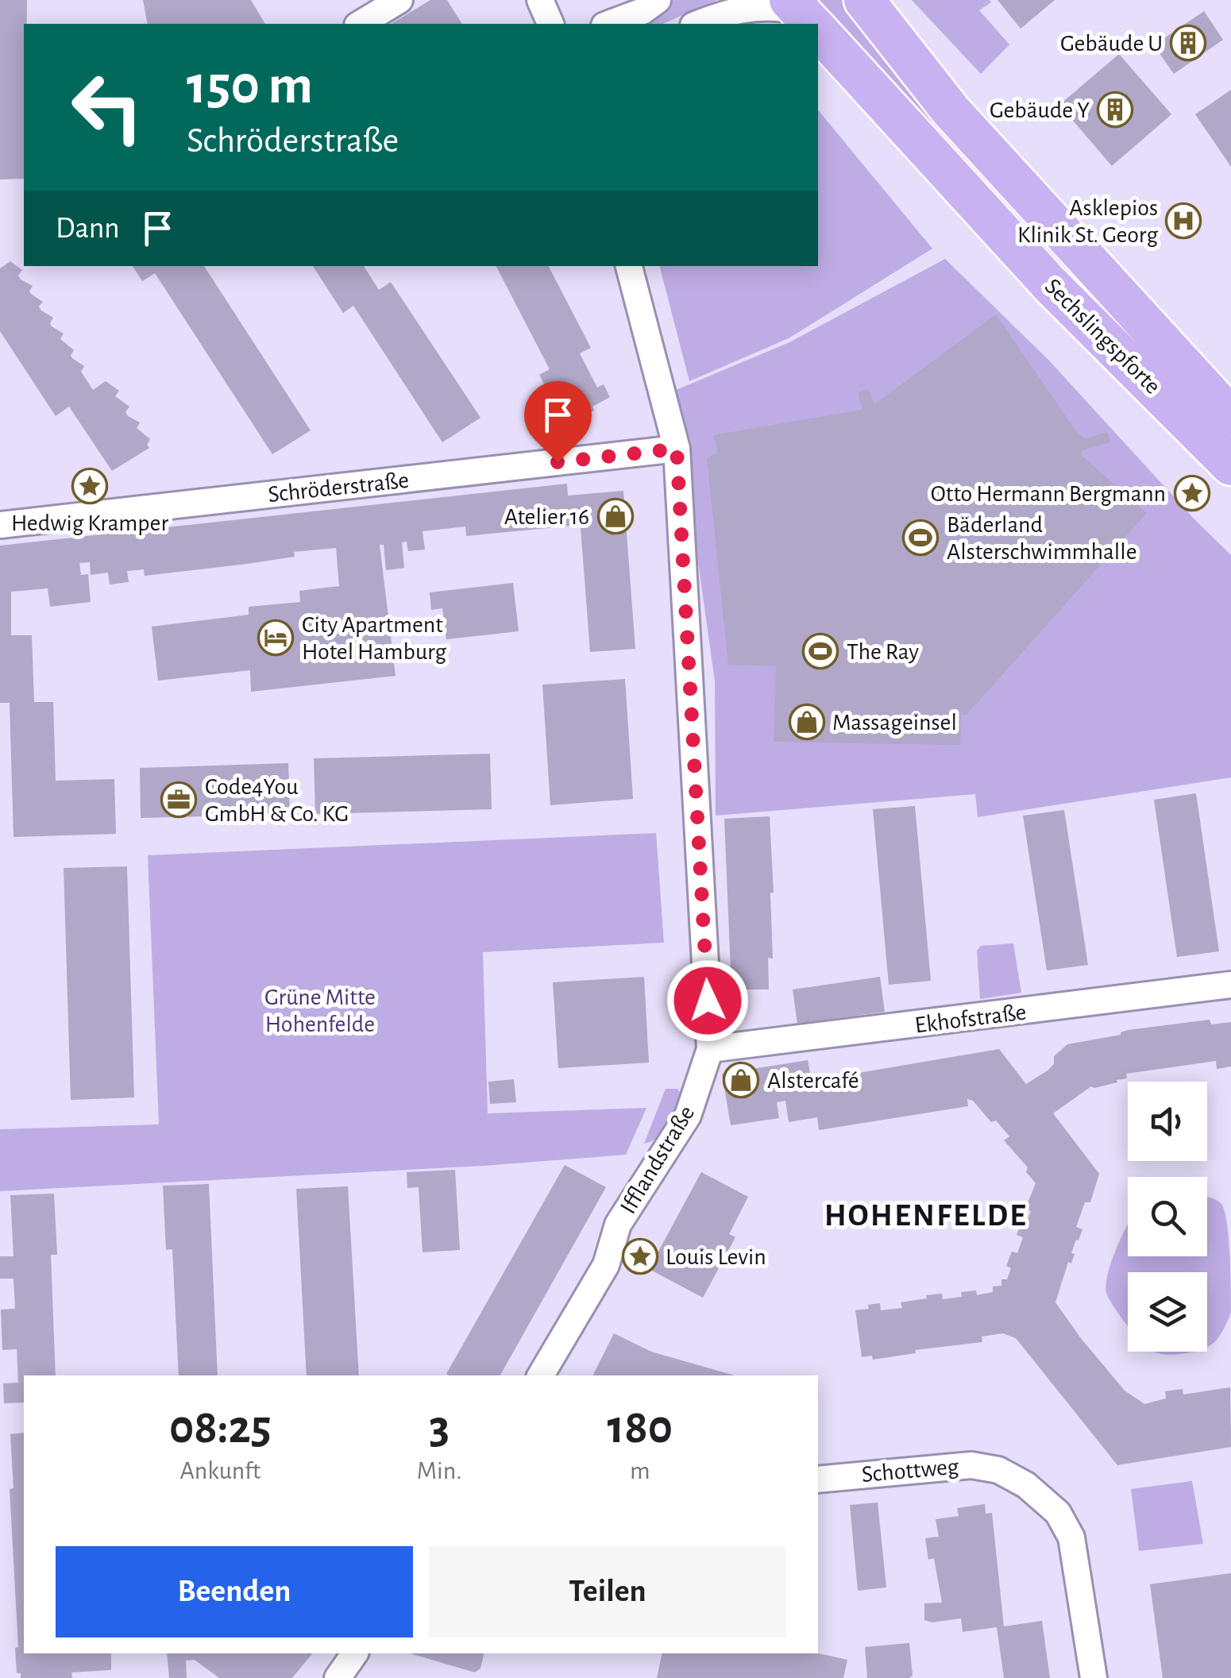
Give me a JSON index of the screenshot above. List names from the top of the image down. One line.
{"streets":{"main road":["Sechslingspforte"],"street":["Schröderstraße","Ekhofstraße","Ifflandstraße","Schottweg"]},"crossings":[["Schröderstraße","Ifflandstraße"],["Ekhofstraße","Ifflandstraße"]],"districts":["HOHENFELDE"],"parks":["Grüne Mitte Hohenfelde"],"places":{"building":["Gebäude U","Gebäude Y"],"hospital":["Asklepios Klinik St. Georg"],"place":["Hedwig Kramper","Otto Hermann Bergmann","Louis Levin"],"shop":["Atelier 16","Massageinsel","Alstercafé"],"sports":["Bäderland Alsterschwimmhalle","The Ray"],"hotel":["City Apartment Hotel Hamburg"],"office":["Code4You GmbH & Co. KG"]},"page":{"turn":["150 m","Schröderstraße"],"then":"Dann","eta":["08:25","Ankunft","3","Min.","180","m"],"buttons":["Beenden","Teilen"]}}
